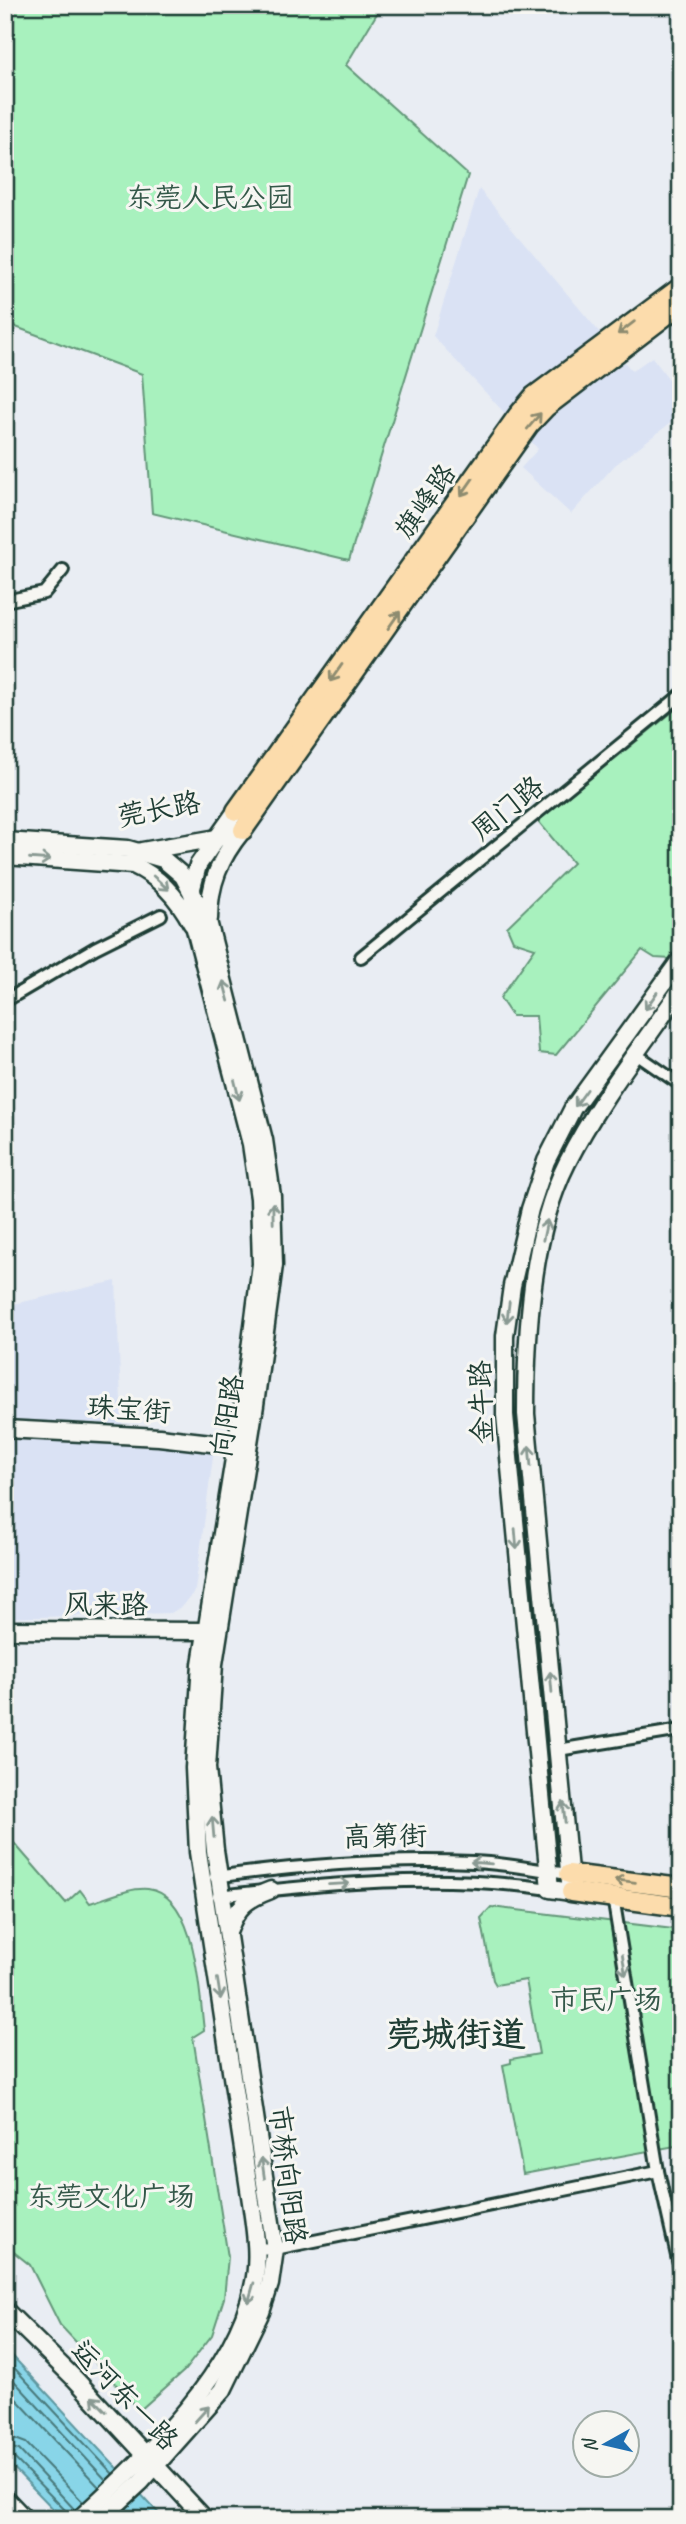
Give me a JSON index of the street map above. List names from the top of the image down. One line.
{"streets":{"main road":["旗峰路","莞长路","金牛路","珠宝街","向阳路","风来路","高第街","市桥向阳路","运河东一路"],"street":["周门路"]},"crossings":[["旗峰路","莞长路"],["金牛路","高第街"],["珠宝街","向阳路"],["向阳路","风来路"],["向阳路","高第街"],["向阳路","市桥向阳路"],["市桥向阳路","运河东一路"]],"one_way":["运河东一路"],"districts":["莞城街道"],"parks":["东莞人民公园","市民广场","东莞文化广场"],"north":"left"}
